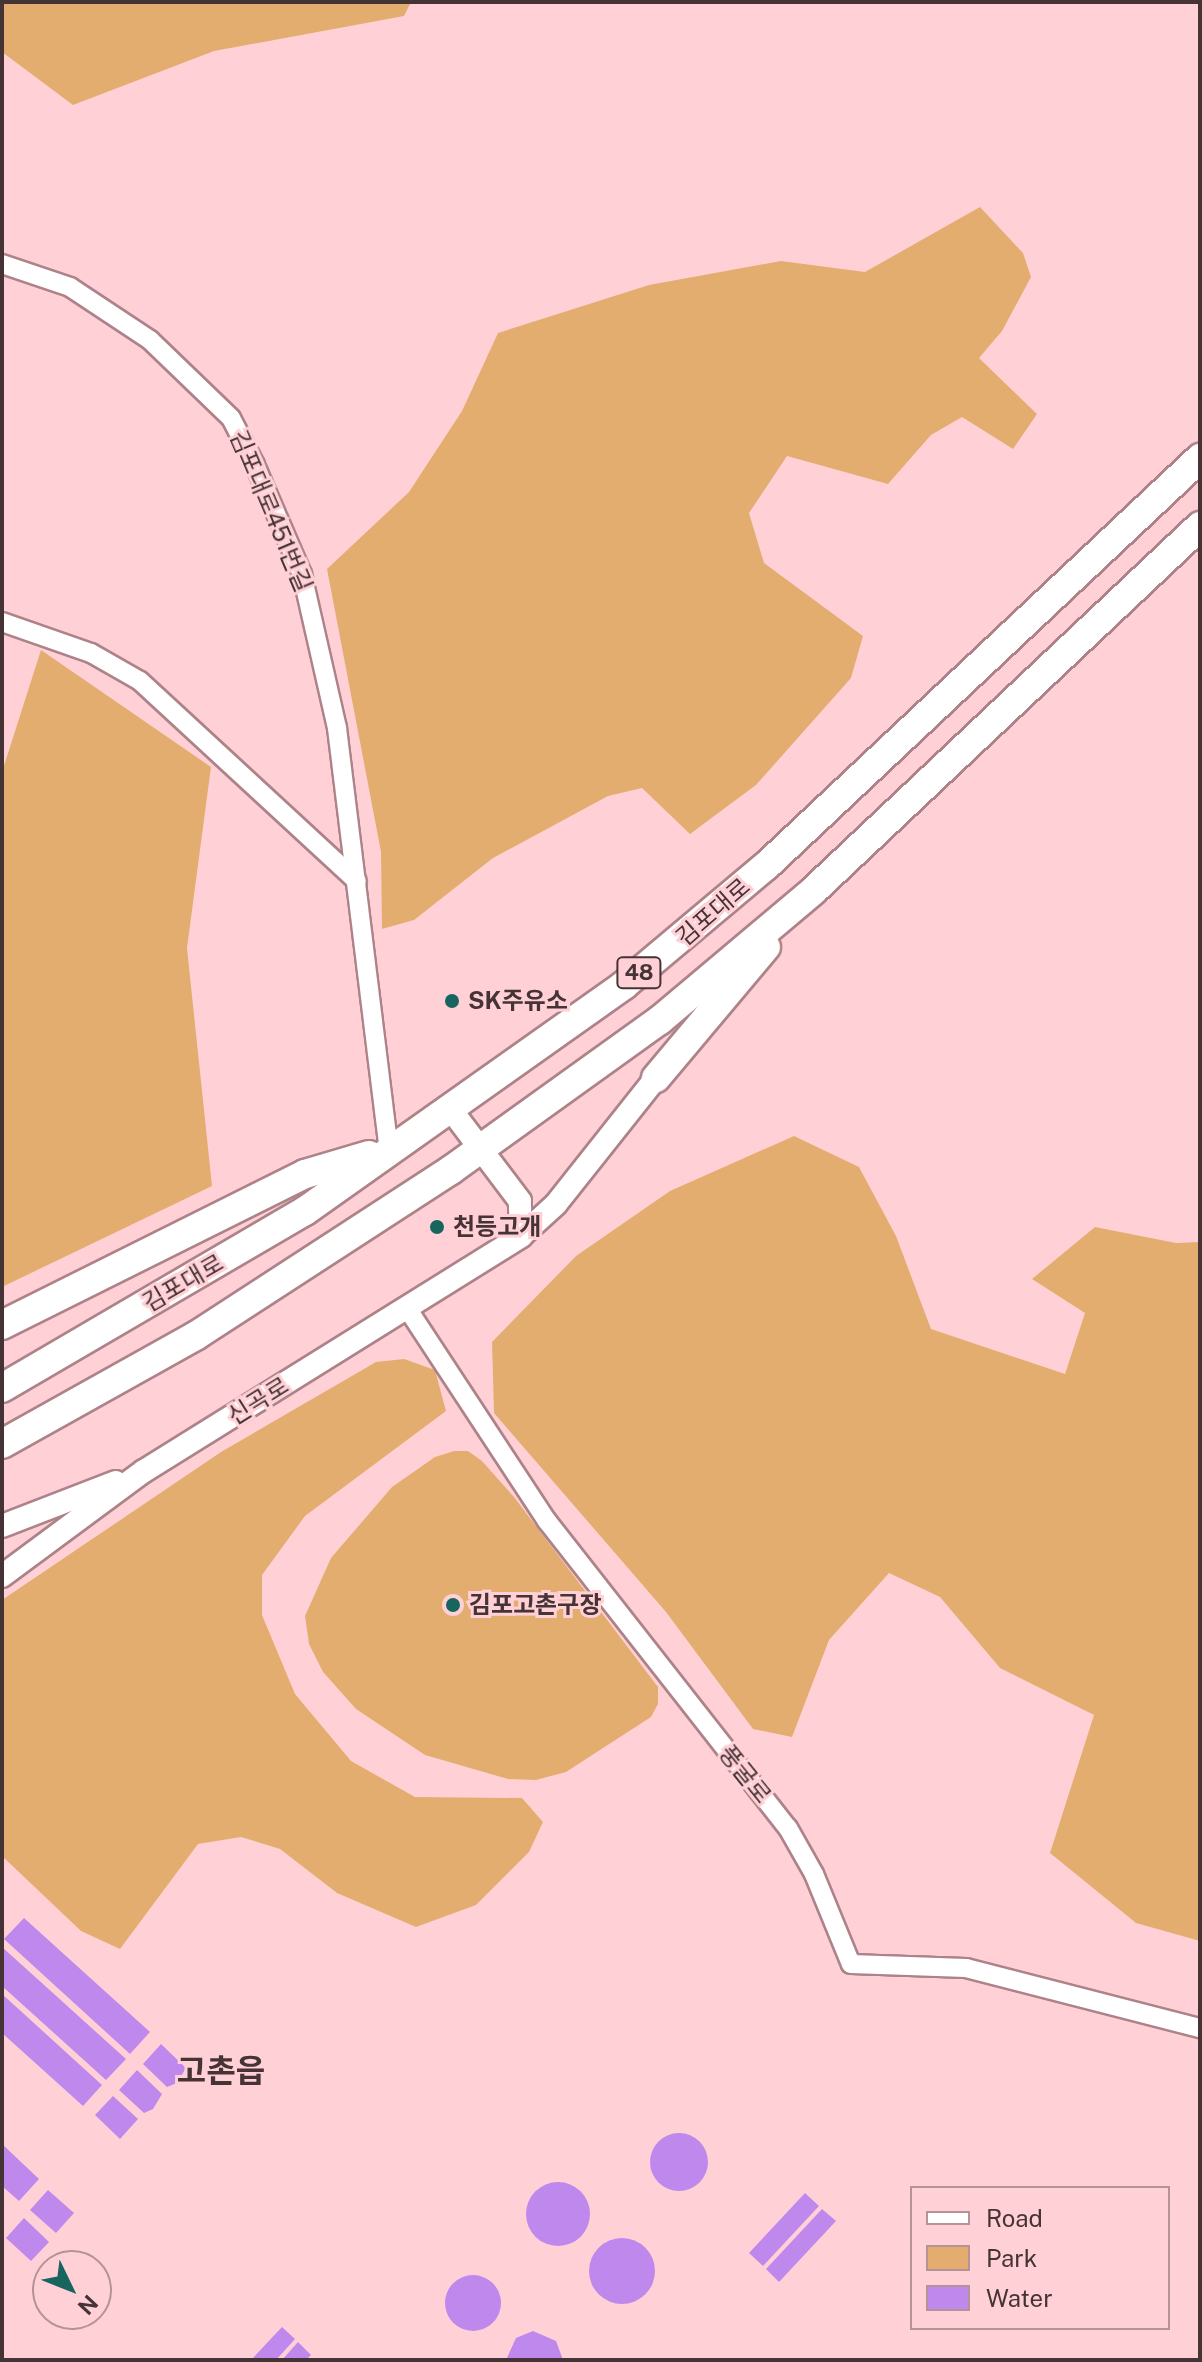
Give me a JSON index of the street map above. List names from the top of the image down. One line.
{"streets":{"main road":["김포대로","48"],"street":["김포대로451번길","신곡로","풍굴로"]},"crossings":[["김포대로451번길","김포대로"],["신곡로","풍굴로"]],"districts":["고촌읍"],"places":["SK주유소","천등고개","김포고촌구장"],"legend":["Road","Park","Water"],"north":"bottom right"}
